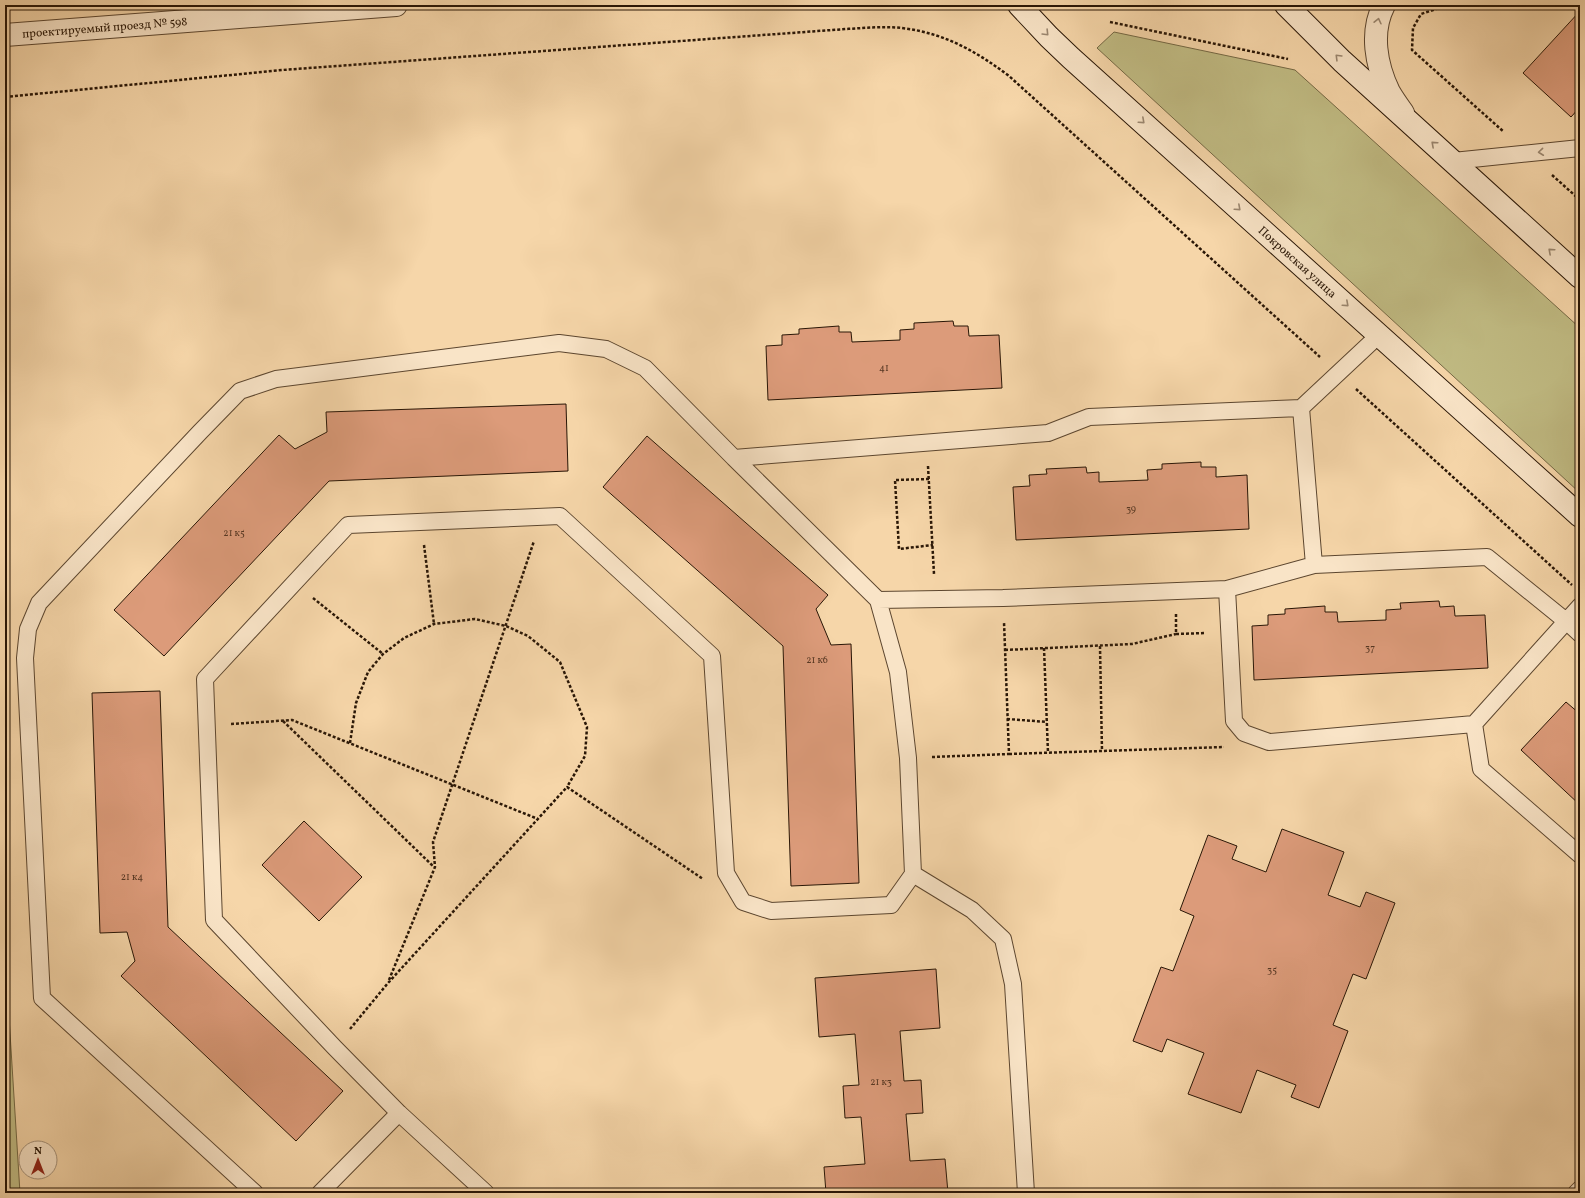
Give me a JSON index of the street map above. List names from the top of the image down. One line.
{"streets":{"main road":["проектируемый проезд № 598","Покровская улица"]},"house_numbers":["41","39","21 к5","37","21 к6","21 к4","35","21 к3"],"north":"top"}
